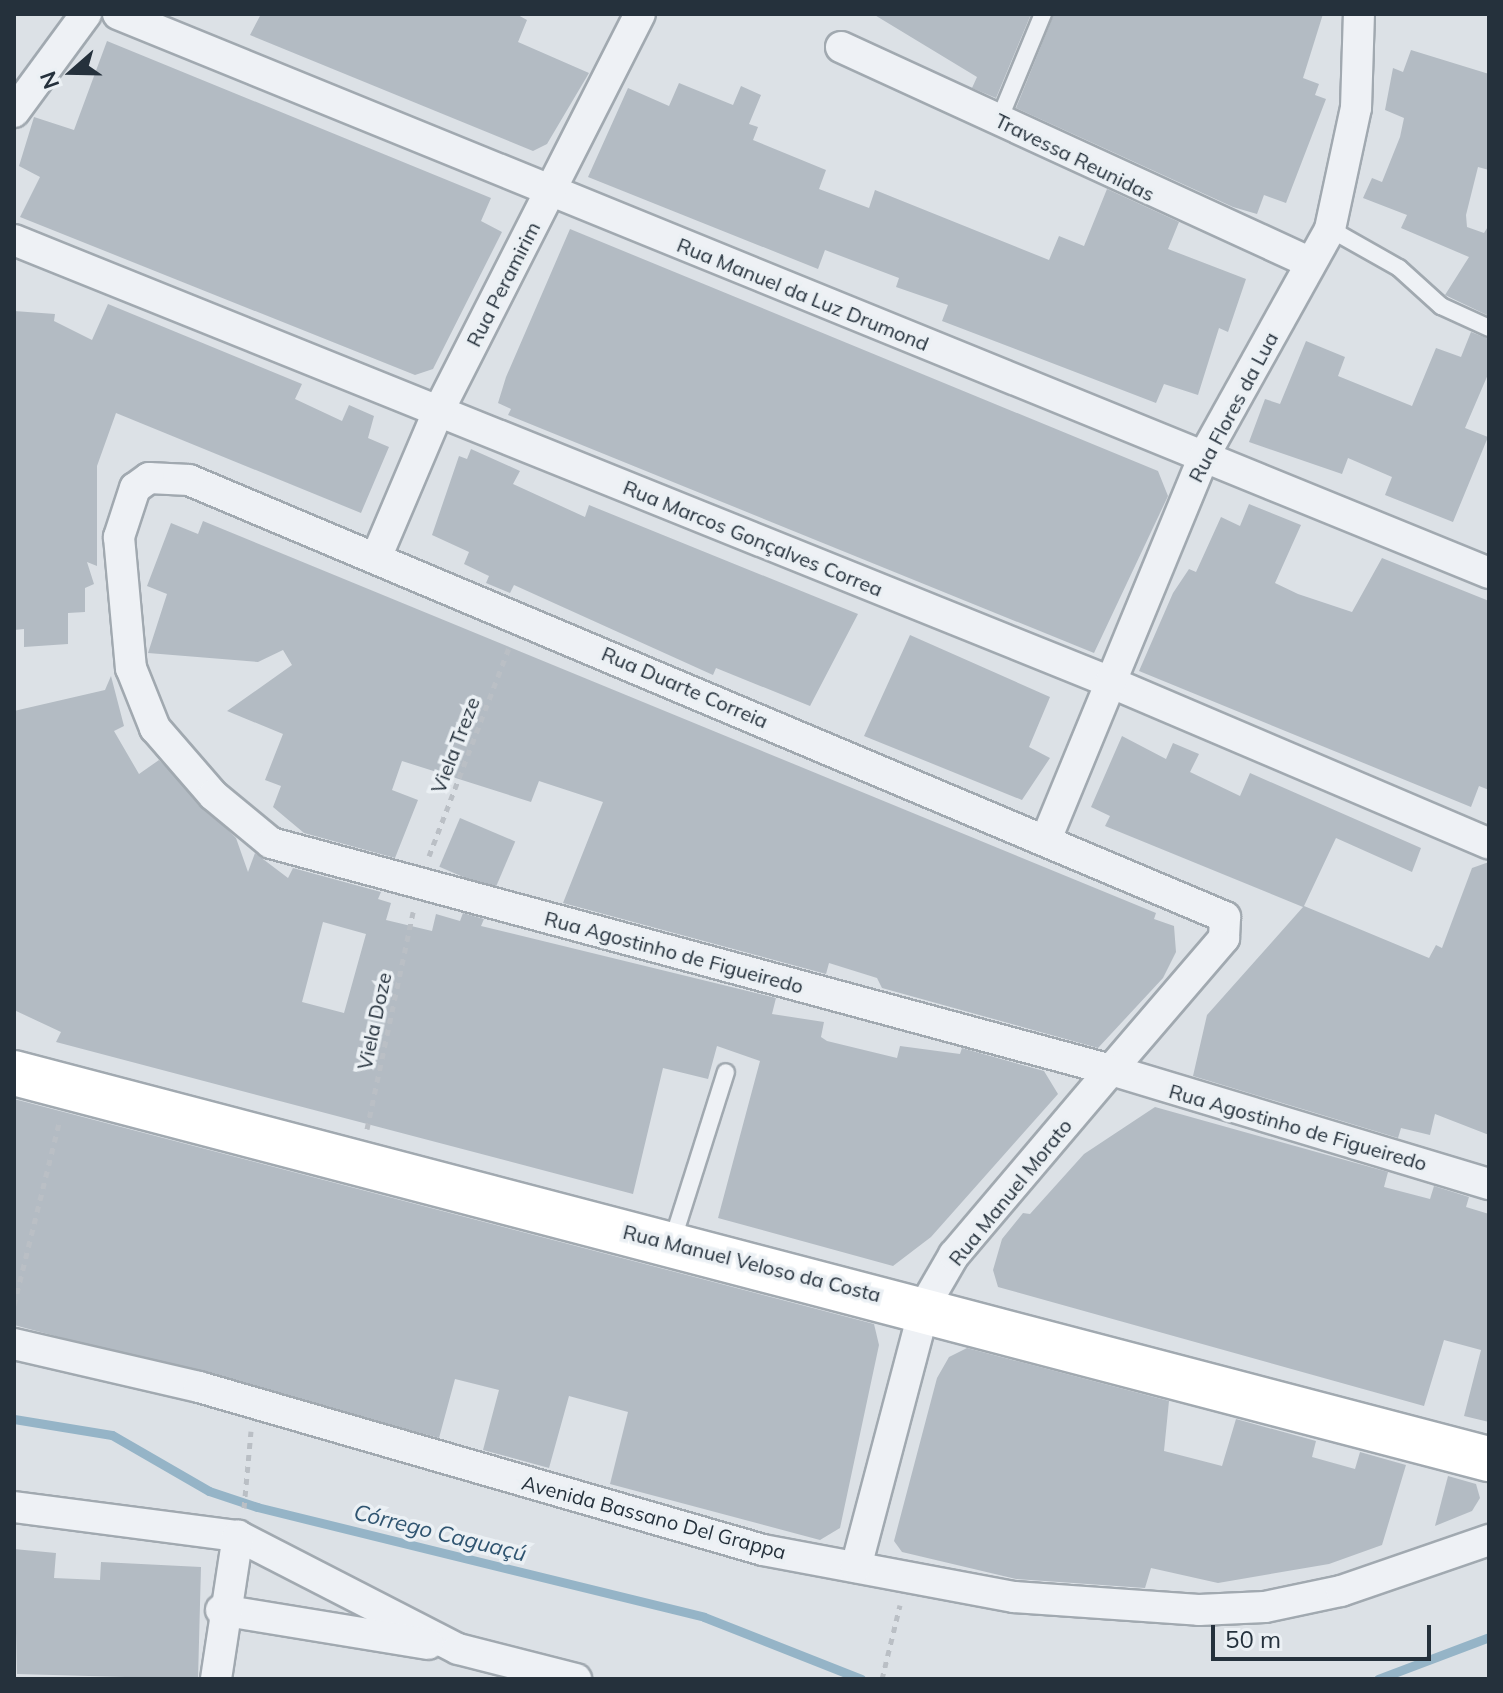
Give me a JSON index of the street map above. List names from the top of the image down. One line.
{"streets":{"main road":["Rua Manuel Veloso da Costa"],"street":["Travessa Reunidas","Rua Peramirim","Rua Manuel da Luz Drumond","Rua Flores da Lua","Rua Marcos Gonçalves Correa","Rua Duarte Correia","Rua Agostinho de Figueiredo","Rua Manuel Morato","Avenida Bassano Del Grappa"],"path":["Viela Treze","Viela Doze"]},"crossings":[["Travessa Reunidas","Rua Flores da Lua"],["Rua Peramirim","Rua Manuel da Luz Drumond"],["Rua Peramirim","Rua Marcos Gonçalves Correa"],["Rua Peramirim","Rua Duarte Correia"],["Rua Manuel da Luz Drumond","Rua Flores da Lua"],["Rua Flores da Lua","Rua Marcos Gonçalves Correa"],["Rua Flores da Lua","Rua Duarte Correia"],["Rua Duarte Correia","Viela Treze"],["Rua Duarte Correia","Rua Agostinho de Figueiredo"],["Rua Duarte Correia","Rua Manuel Morato"],["Viela Treze","Rua Agostinho de Figueiredo"],["Viela Treze","Viela Doze"],["Rua Agostinho de Figueiredo","Viela Doze"],["Rua Agostinho de Figueiredo","Rua Manuel Morato"],["Viela Doze","Rua Manuel Veloso da Costa"],["Rua Manuel Morato","Rua Manuel Veloso da Costa"],["Rua Manuel Morato","Avenida Bassano Del Grappa"]],"water":["Córrego Caguaçú"],"scale_bar":"50 m","north":"left"}
